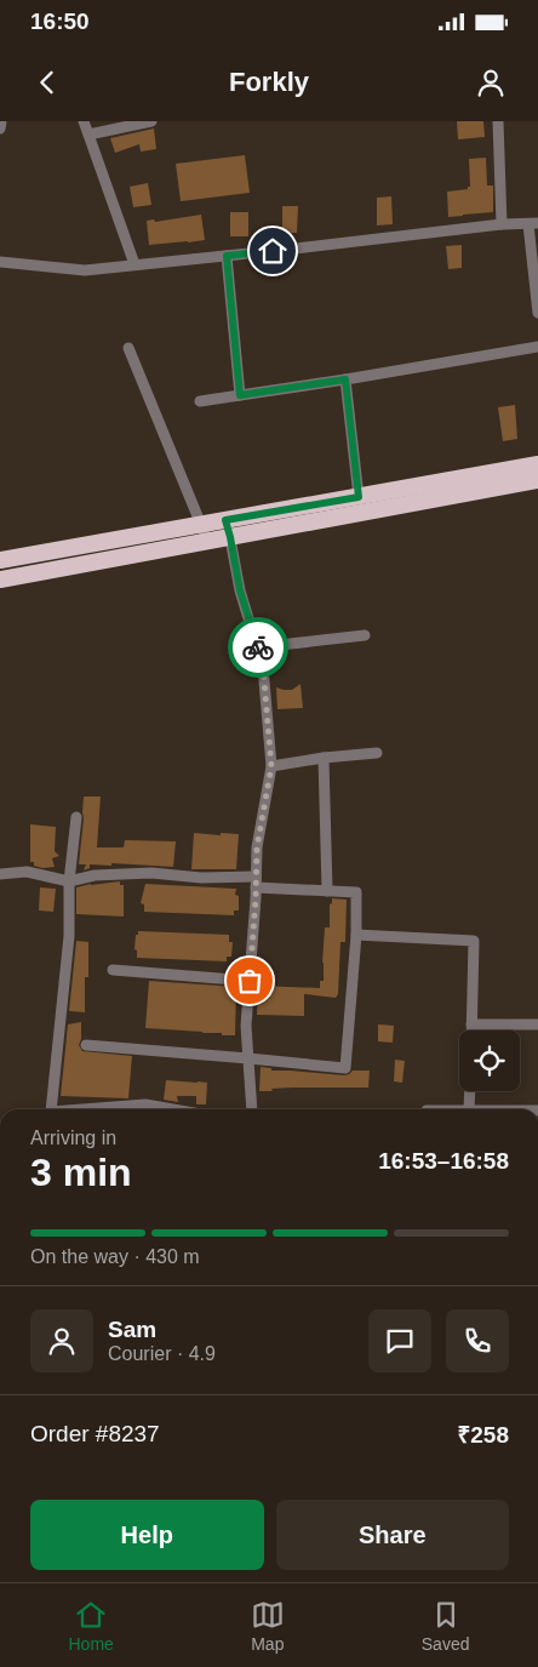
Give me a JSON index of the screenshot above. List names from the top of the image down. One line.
{"page":{"status":"16:50","header":"Forkly","heading":["3 min","Arriving in","16:53–16:58"],"panel":["Sam","Courier · 4.9","Order #8237","₹258"],"bar":"On the way · 430 m","buttons":["Help","Share"],"tabs":["Home","Map","Saved"]}}
